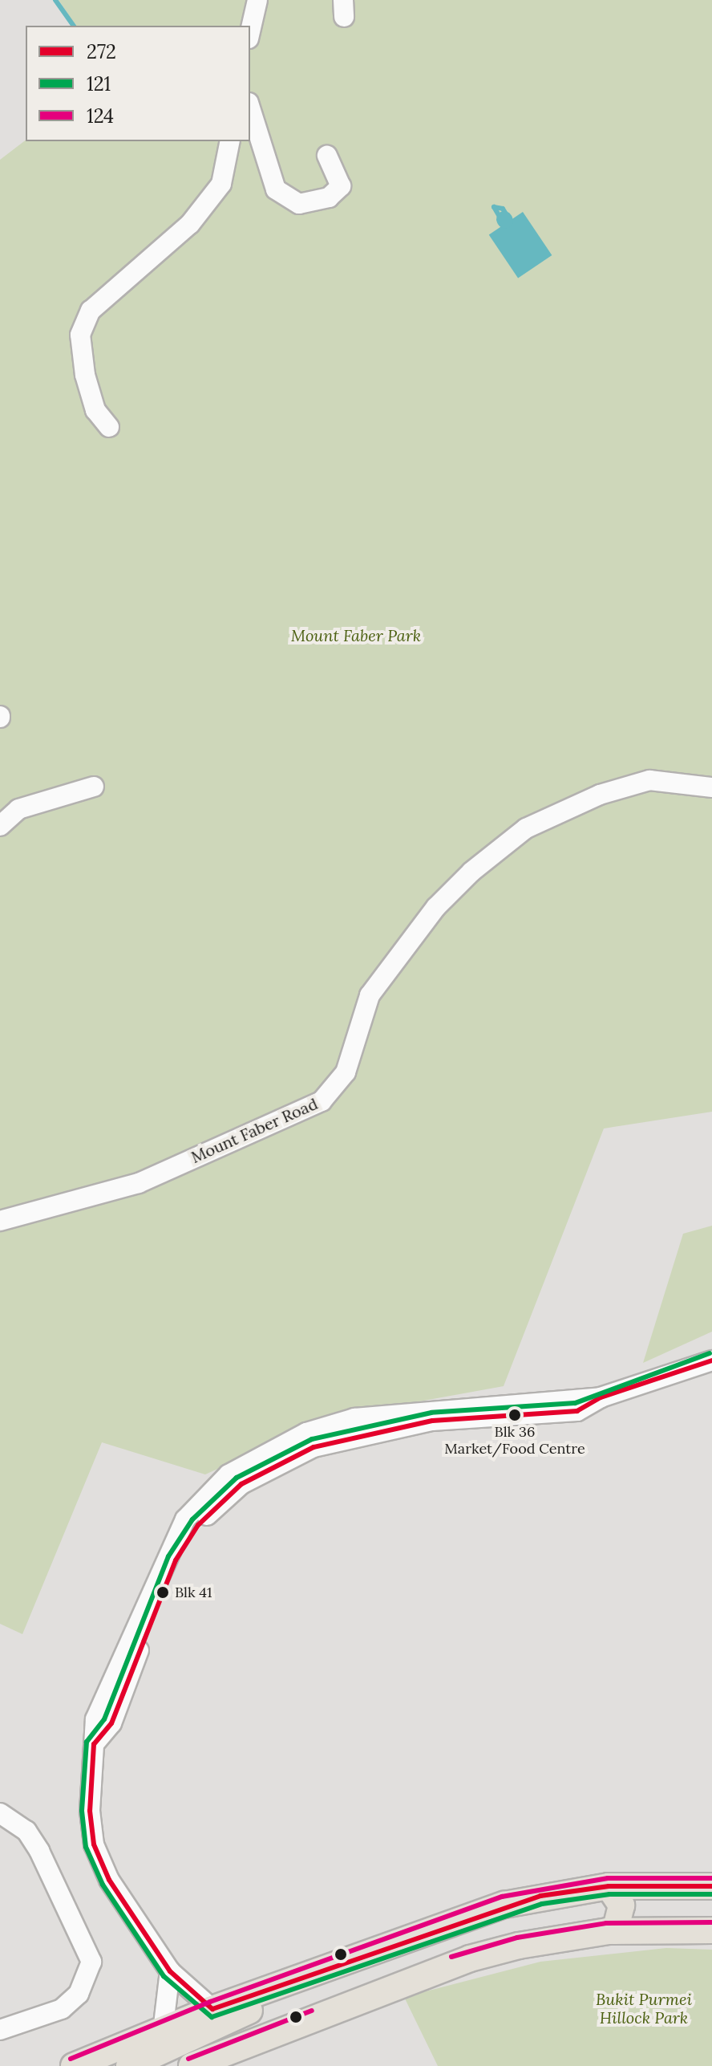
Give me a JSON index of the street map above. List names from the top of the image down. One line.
{"streets":{"street":["Mount Faber Road"]},"parks":["Mount Faber Park","Bukit Purmei Hillock Park"],"places":["Blk 36 Market/Food Centre","Blk 41"],"lines":["transit line 121","transit line 272","transit line 124"],"legend":["272","121","124"]}
